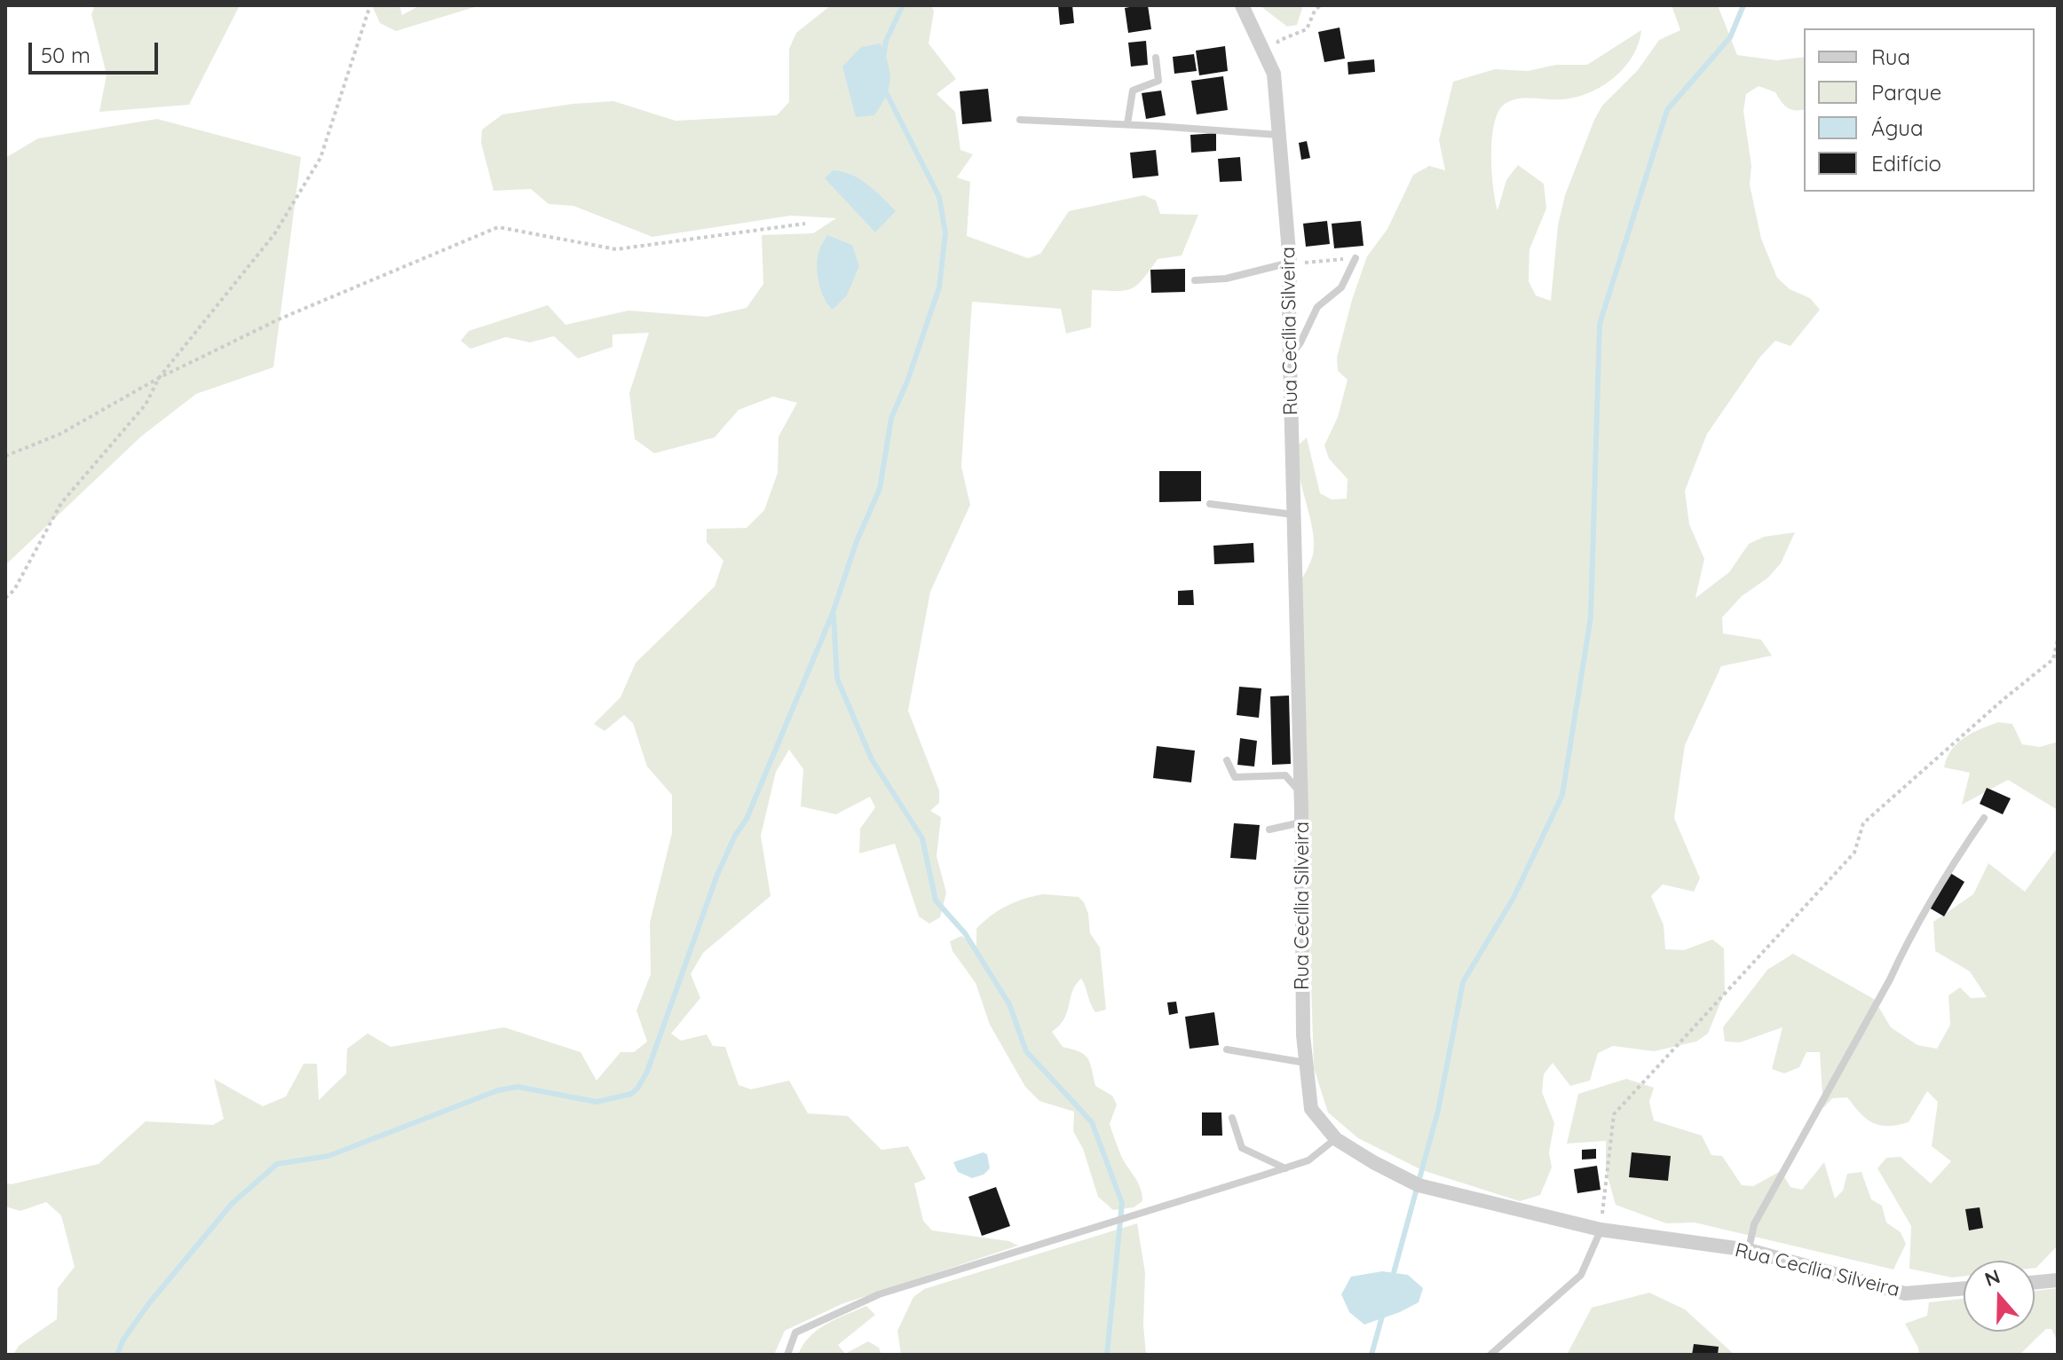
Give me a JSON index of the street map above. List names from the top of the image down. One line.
{"streets":{"street":["Rua Cecília Silveira"]},"legend":["Rua","Parque","Água","Edifício"],"scale_bar":"50 m","north":"top"}
